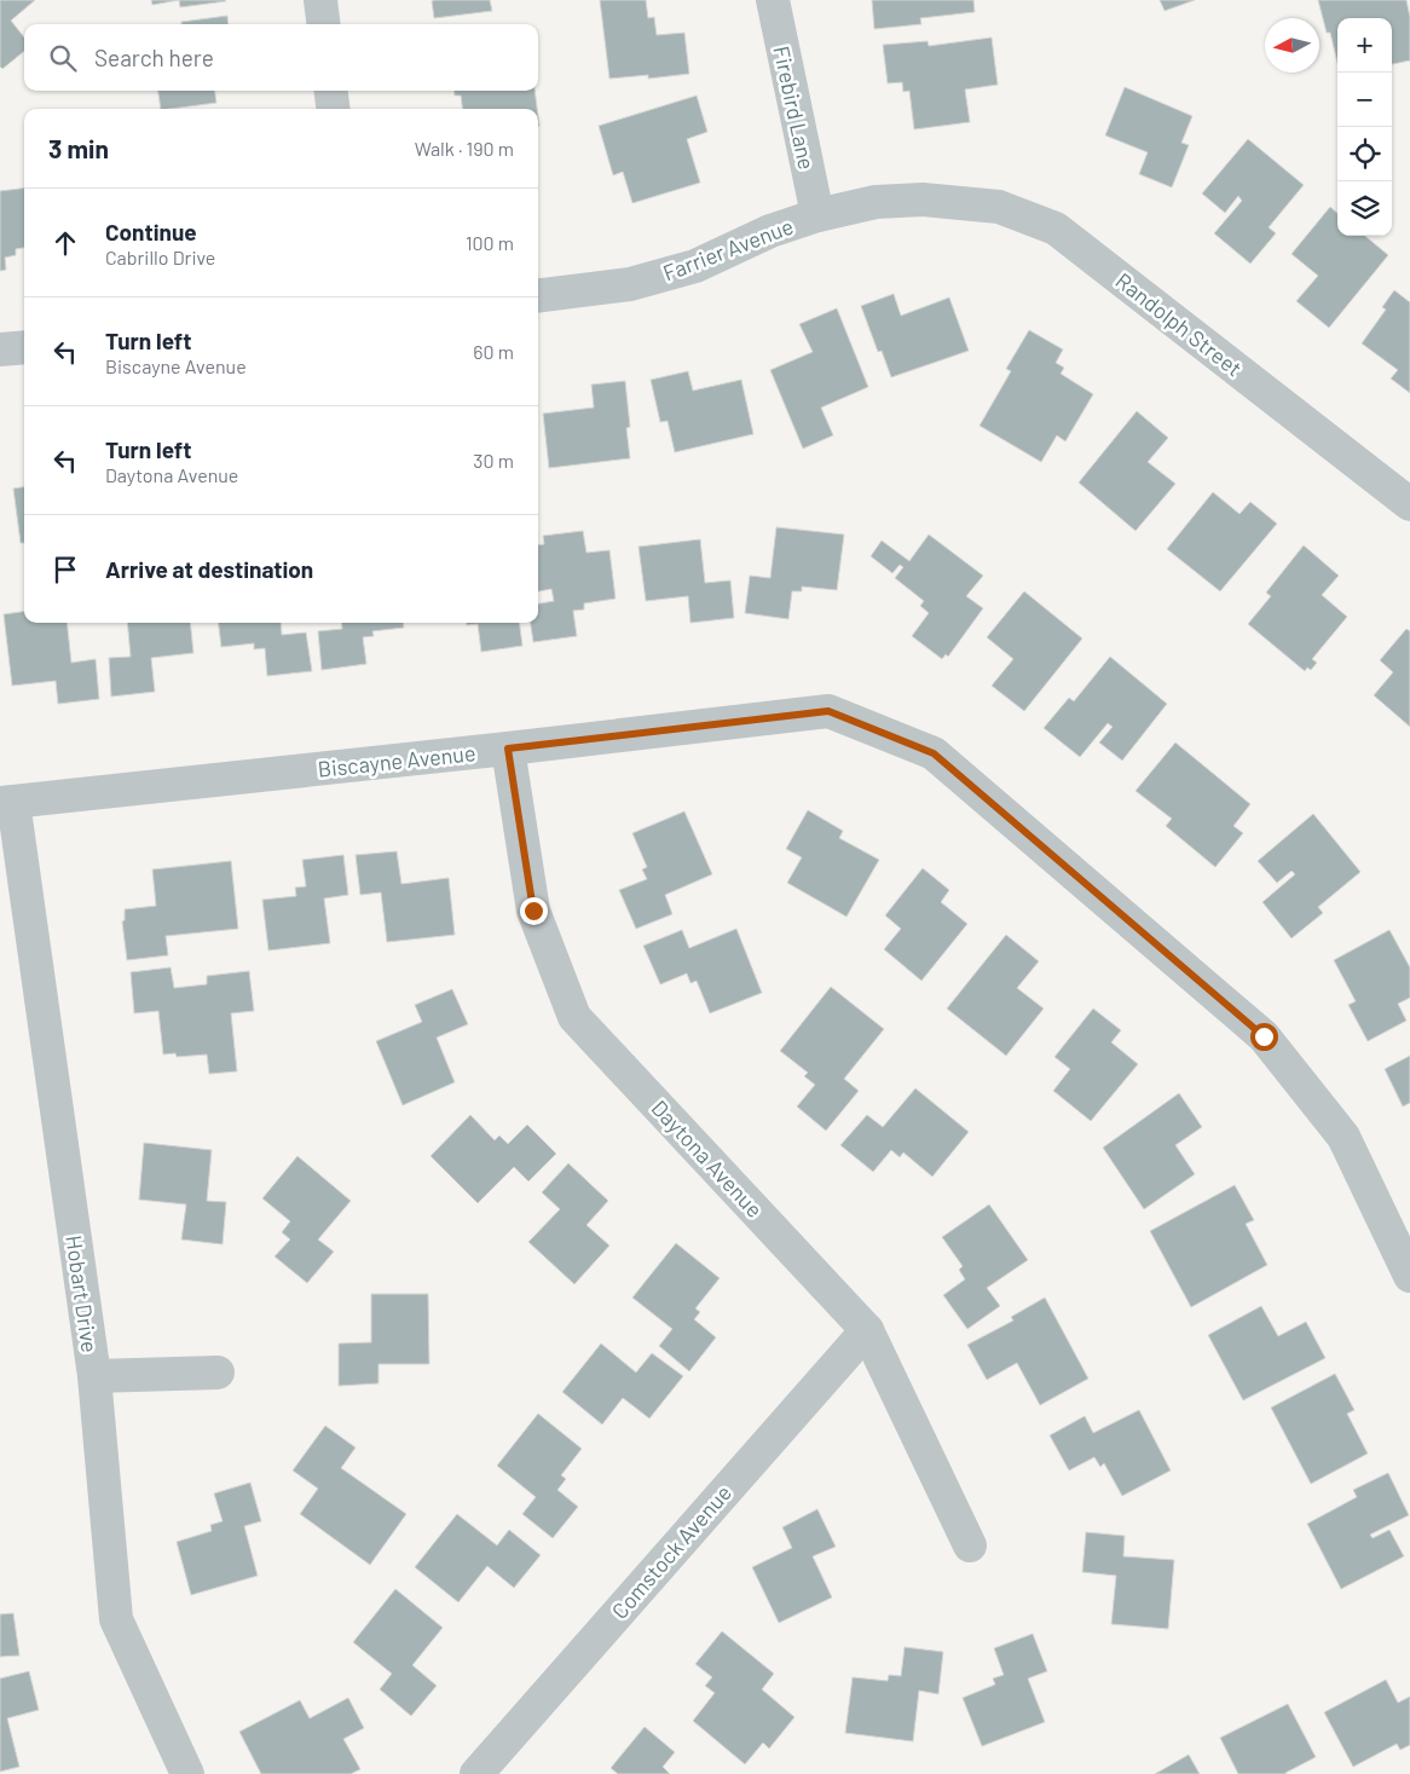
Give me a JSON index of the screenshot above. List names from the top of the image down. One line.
{"streets":{"street":["Firebird Lane","Farrier Avenue","Randolph Street","Biscayne Avenue","Daytona Avenue","Hobart Drive","Comstock Avenue"]},"crossings":[["Firebird Lane","Farrier Avenue"],["Farrier Avenue","Randolph Street"],["Biscayne Avenue","Daytona Avenue"],["Biscayne Avenue","Hobart Drive"],["Daytona Avenue","Comstock Avenue"]],"north":"left","page":{"map_buttons":["+","−"],"search":"Search here","heading":["3 min","Walk · 190 m"],"list":[["Continue","Cabrillo Drive","100 m"],["Turn left","Biscayne Avenue","60 m"],["Turn left","Daytona Avenue","30 m"],"Arrive at destination"]}}
